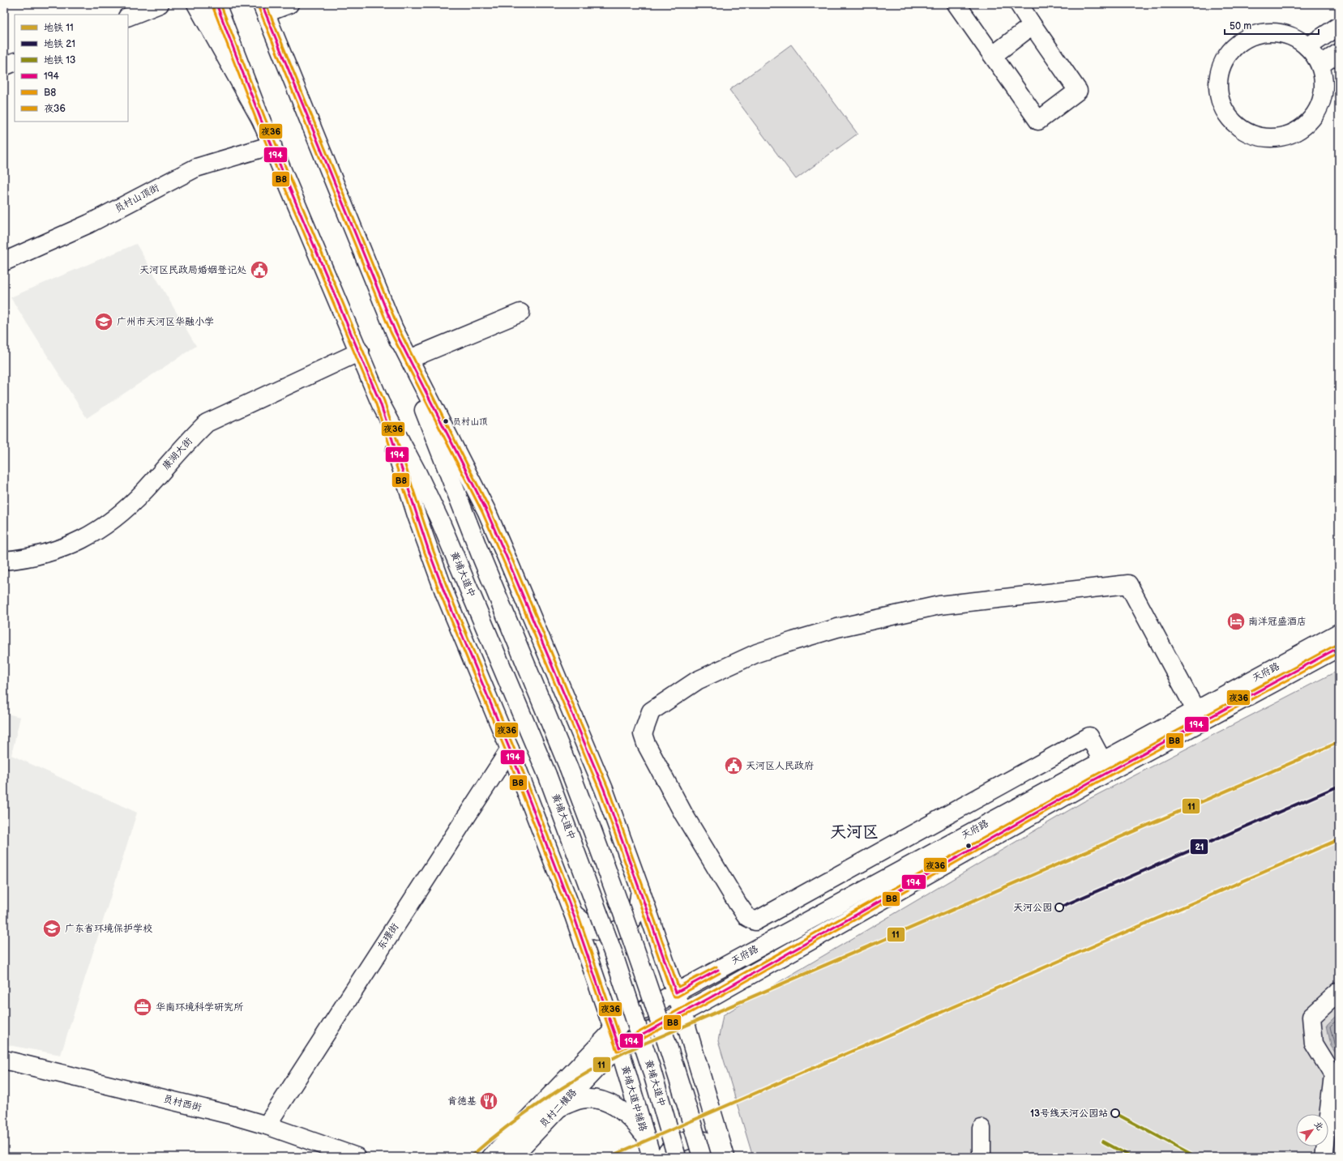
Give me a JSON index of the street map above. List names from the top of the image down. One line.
{"streets":{"main road":["员村山顶街","康湖大街","黄埔大道中","天府路","东璟街","黄埔大道中辅路","员村西街","员村二横路"]},"crossings":[["员村山顶街","黄埔大道中"],["康湖大街","黄埔大道中"],["黄埔大道中","黄埔大道中辅路"],["天府路","黄埔大道中辅路"],["天府路","员村二横路"],["东璟街","黄埔大道中辅路"],["东璟街","员村西街"],["黄埔大道中辅路","员村二横路"]],"districts":["天河区"],"places":{"public building":["天河区民政局婚姻登记处","天河区人民政府"],"school or university":["广州市天河区华融小学","广东省环境保护学校"],"other":["员村山顶","天河公园","13号线天河公园站"],"hotel":["南洋冠盛酒店"],"office":["华南环境科学研究所"],"restaurant":["肯德基"]},"lines":["transit line 194","transit line 夜36","transit line B8","metro line 11","metro line 21","metro line 13"],"legend":["地铁 11","地铁 21","地铁 13","194","B8","夜36"],"scale_bar":"50 m","north":"top right"}
